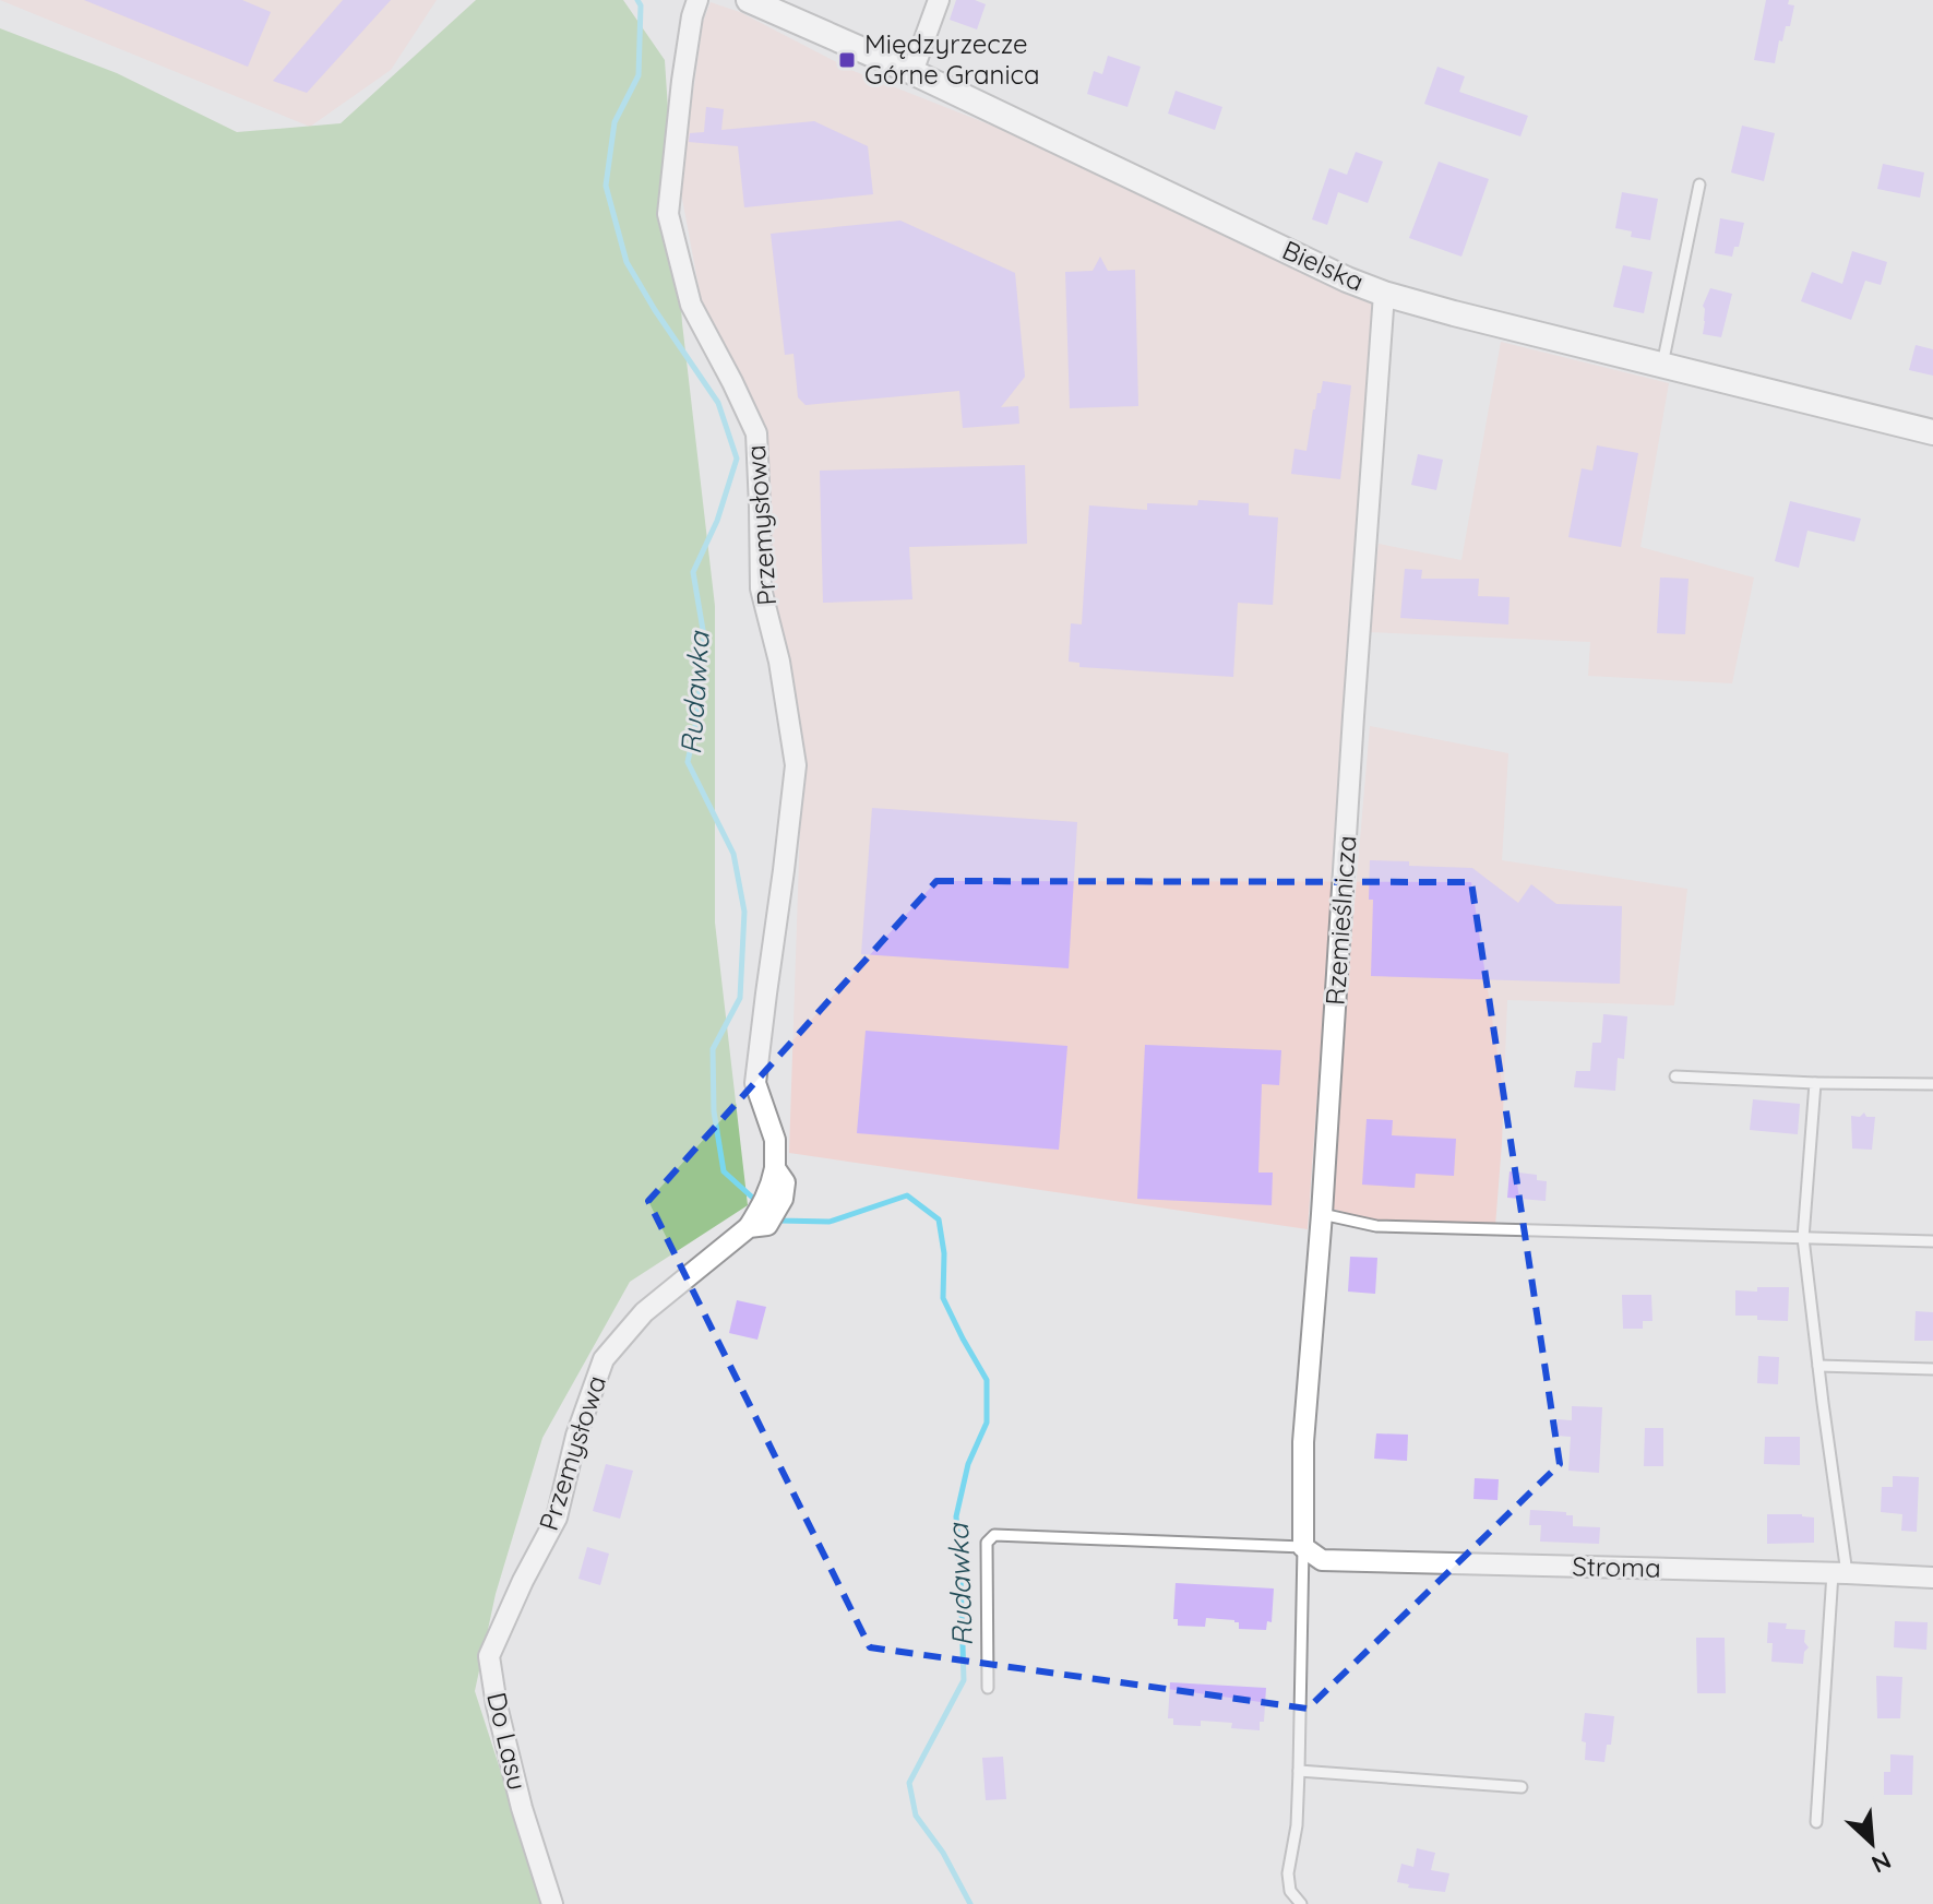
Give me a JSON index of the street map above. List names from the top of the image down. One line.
{"streets":{"street":["Bielska","Przemysłowa","Rzemieślnicza","Stroma","Do Lasu"]},"crossings":[["Bielska","Rzemieślnicza"],["Przemysłowa","Do Lasu"],["Rzemieślnicza","Stroma"]],"water":["Rudawka"],"places":{"transit":["Międzyrzecze Górne Granica"]},"north":"bottom right"}
